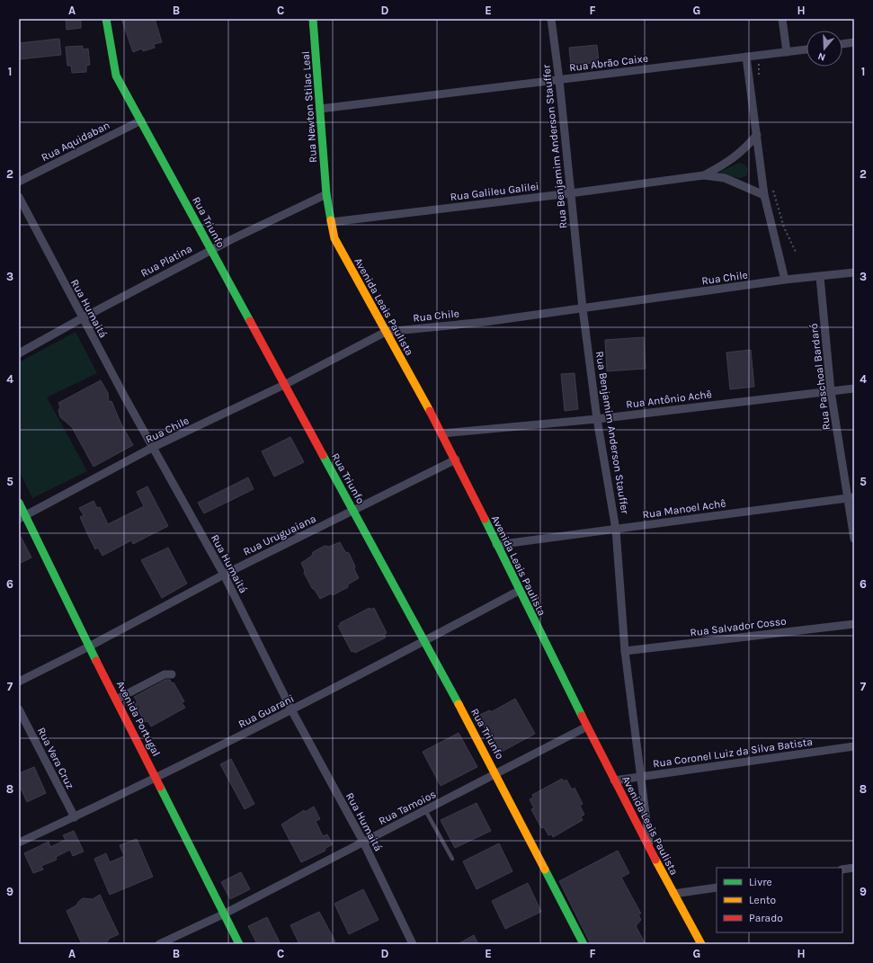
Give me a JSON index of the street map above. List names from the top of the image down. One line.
{"streets":{"street":["Rua Abrão Caixe","Rua Newton Stilac Leal","Rua Aquidaban","Rua Benjamim Anderson Stauffer","Rua Galileu Galilei","Rua Triunfo","Rua Platina","Rua Chile","Avenida Leais Paulista","Rua Humaitá","Rua Paschoal Bardaró","Rua Antônio Achê","Rua Manoel Achê","Rua Uruguaiana","Rua Salvador Cosso","Rua Guarani","Avenida Portugal","Rua Coronel Luiz da Silva Batista","Rua Vera Cruz","Rua Tamoios"]},"crossings":[["Rua Abrão Caixe","Rua Newton Stilac Leal"],["Rua Abrão Caixe","Rua Benjamim Anderson Stauffer"],["Rua Newton Stilac Leal","Rua Platina"],["Rua Newton Stilac Leal","Avenida Leais Paulista"],["Rua Aquidaban","Rua Triunfo"],["Rua Benjamim Anderson Stauffer","Rua Galileu Galilei"],["Rua Benjamim Anderson Stauffer","Rua Chile"],["Rua Benjamim Anderson Stauffer","Avenida Leais Paulista"],["Rua Benjamim Anderson Stauffer","Rua Antônio Achê"],["Rua Benjamim Anderson Stauffer","Rua Manoel Achê"],["Rua Benjamim Anderson Stauffer","Rua Salvador Cosso"],["Rua Benjamim Anderson Stauffer","Rua Coronel Luiz da Silva Batista"],["Rua Galileu Galilei","Avenida Leais Paulista"],["Rua Triunfo","Rua Platina"],["Rua Triunfo","Rua Chile"],["Rua Triunfo","Rua Uruguaiana"],["Rua Triunfo","Rua Guarani"],["Rua Triunfo","Rua Tamoios"],["Rua Platina","Avenida Leais Paulista"],["Rua Platina","Rua Humaitá"],["Rua Chile","Avenida Leais Paulista"],["Rua Chile","Rua Humaitá"],["Rua Chile","Rua Paschoal Bardaró"],["Rua Chile","Avenida Portugal"],["Avenida Leais Paulista","Rua Antônio Achê"],["Avenida Leais Paulista","Rua Manoel Achê"],["Avenida Leais Paulista","Rua Uruguaiana"],["Avenida Leais Paulista","Rua Guarani"],["Avenida Leais Paulista","Rua Coronel Luiz da Silva Batista"],["Avenida Leais Paulista","Rua Tamoios"],["Rua Humaitá","Rua Uruguaiana"],["Rua Humaitá","Rua Guarani"],["Rua Humaitá","Rua Tamoios"],["Rua Paschoal Bardaró","Rua Antônio Achê"],["Rua Paschoal Bardaró","Rua Manoel Achê"],["Rua Uruguaiana","Avenida Portugal"],["Rua Guarani","Avenida Portugal"],["Rua Guarani","Rua Vera Cruz"],["Avenida Portugal","Rua Tamoios"]],"legend":["Livre","Lento","Parado"],"north":"bottom","grid":{"columns":["A","B","C","D","E","F","G","H"],"rows":["1","2","3","4","5","6","7","8","9"]}}
